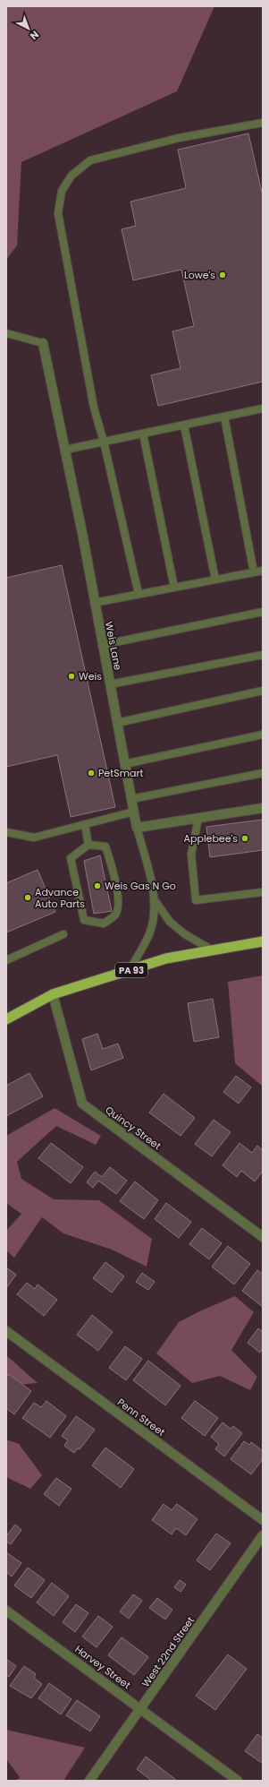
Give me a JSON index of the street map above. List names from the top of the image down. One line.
{"streets":{"highway":["PA 93"],"street":["Weis Lane","Quincy Street","Penn Street","West 22nd Street","Harvey Street"]},"crossings":[["PA 93","Quincy Street"],["West 22nd Street","Harvey Street"]],"places":["Lowe's","Weis","PetSmart","Applebee's","Weis Gas N Go","Advance Auto Parts"],"north":"bottom right"}
